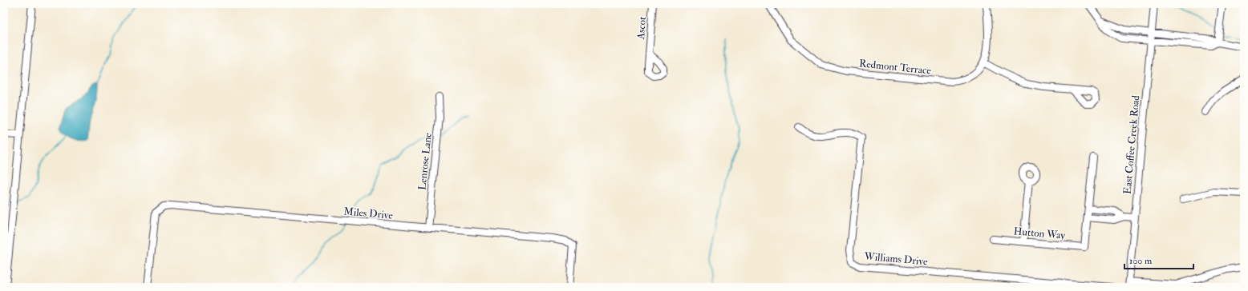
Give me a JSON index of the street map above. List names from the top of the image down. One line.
{"streets":{"street":["Ascot","Redmont Terrace","East Coffee Creek Road","Lenrose Lane","Miles Drive","Hutton Way","Williams Drive"]},"crossings":[["Lenrose Lane","Miles Drive"]],"scale_bar":"100 m"}
